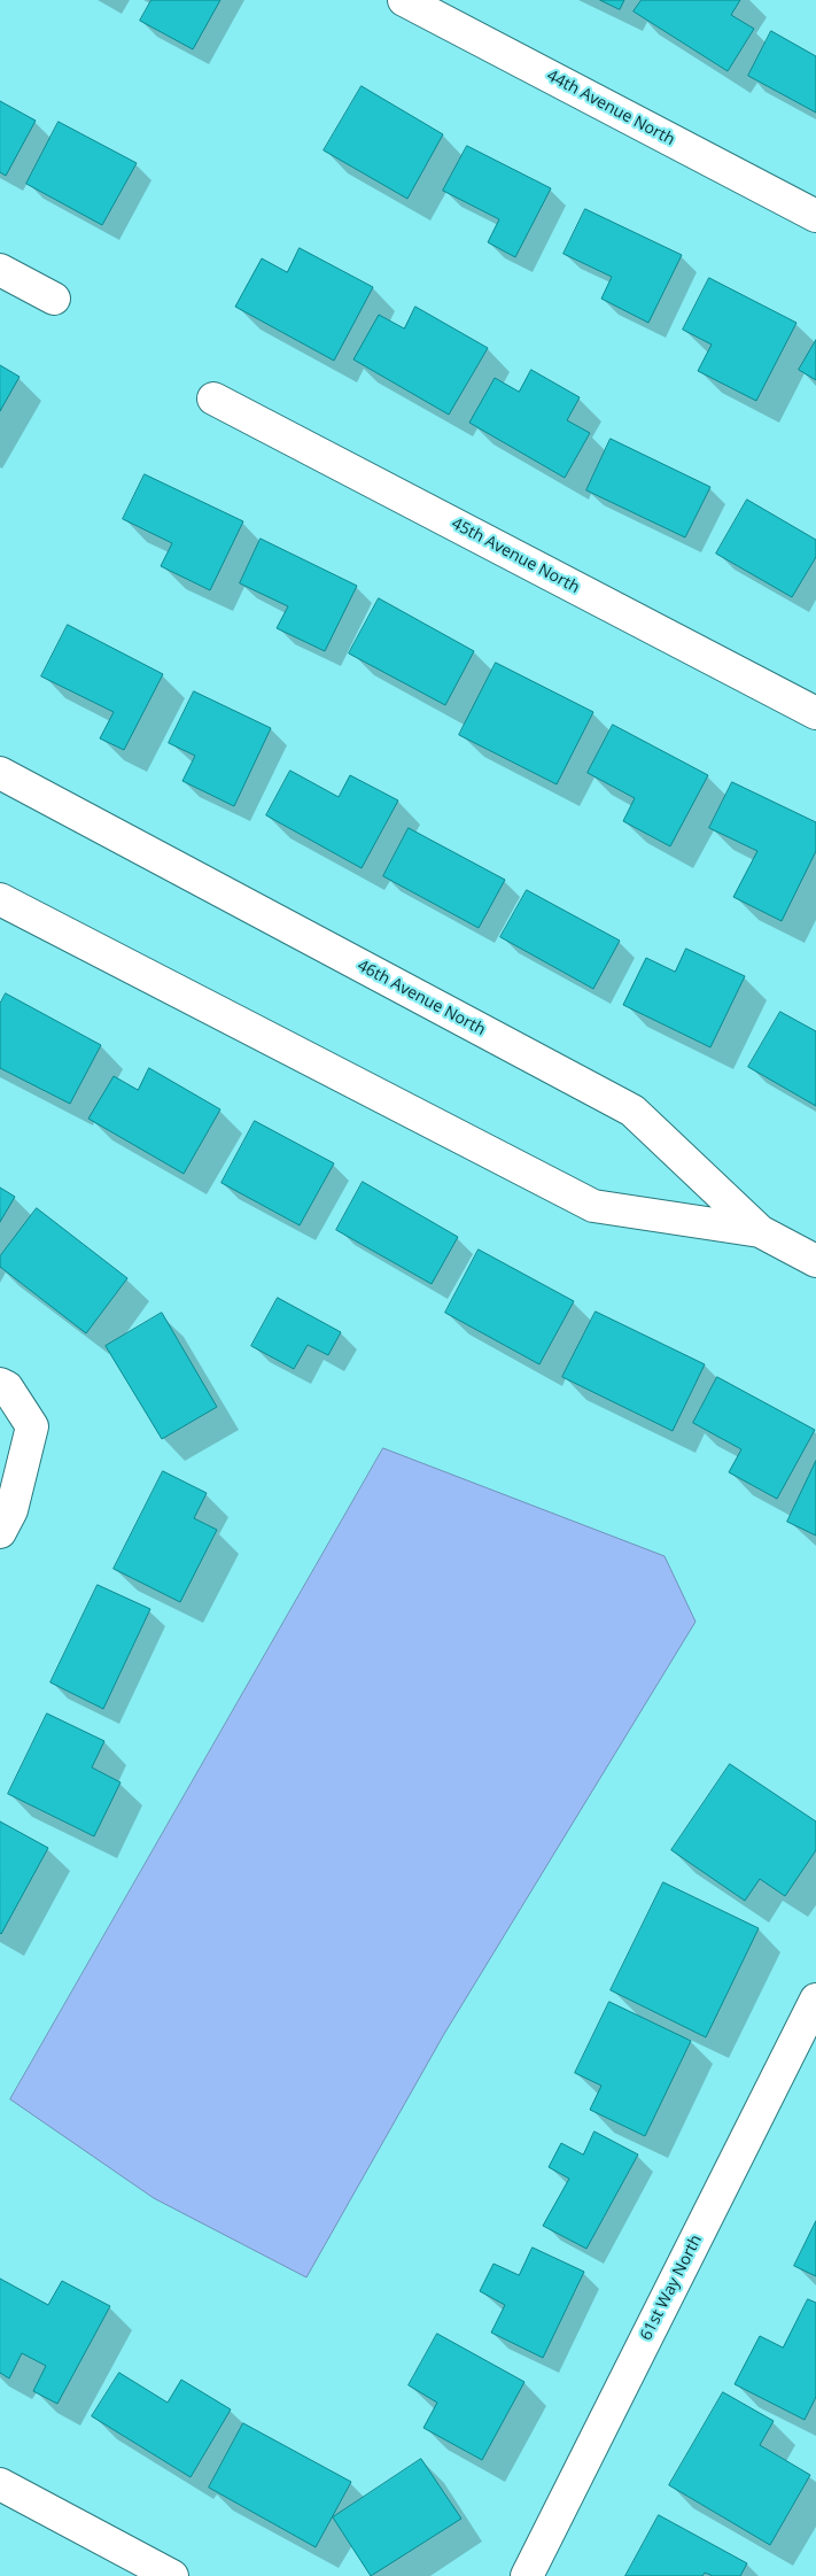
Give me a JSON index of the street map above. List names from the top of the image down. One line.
{"streets":{"street":["44th Avenue North","45th Avenue North","46th Avenue North","61st Way North"]}}
